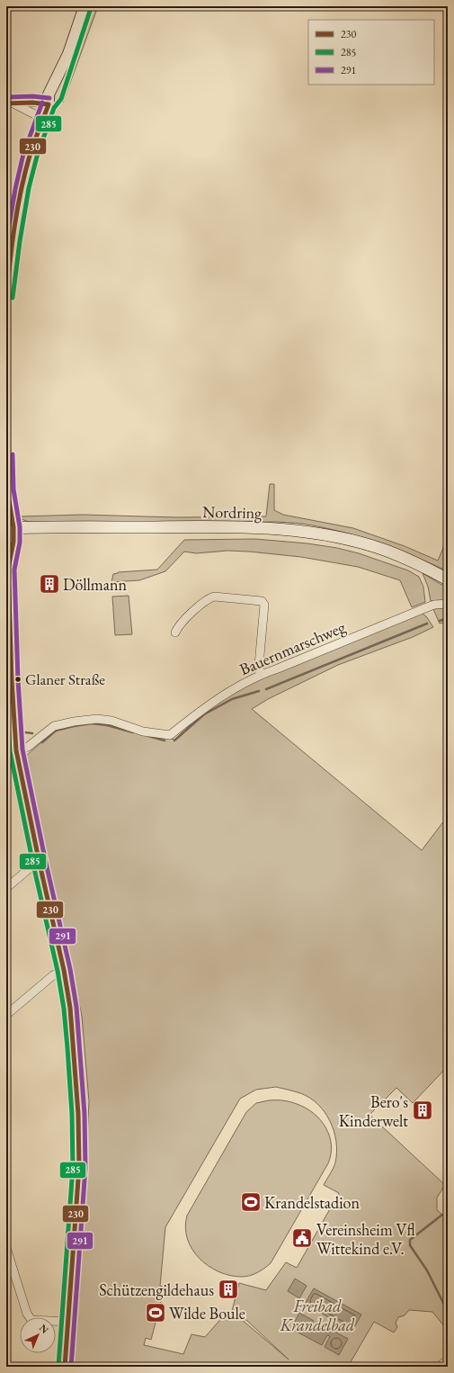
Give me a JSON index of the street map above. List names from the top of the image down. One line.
{"streets":{"main road":["Nordring"],"street":["Bauernmarschweg"]},"parks":["Freibad Krandelbad"],"places":{"building":["Döllmann","Bero's Kinderwelt","Schützengildehaus"],"other":["Glaner Straße"],"sports":["Krandelstadion","Wilde Boule"],"public building":["Vereinsheim Vfl Wittekind e.V."]},"lines":["transit line 285","transit line 291","transit line 230"],"legend":["230","285","291"],"north":"top right"}
